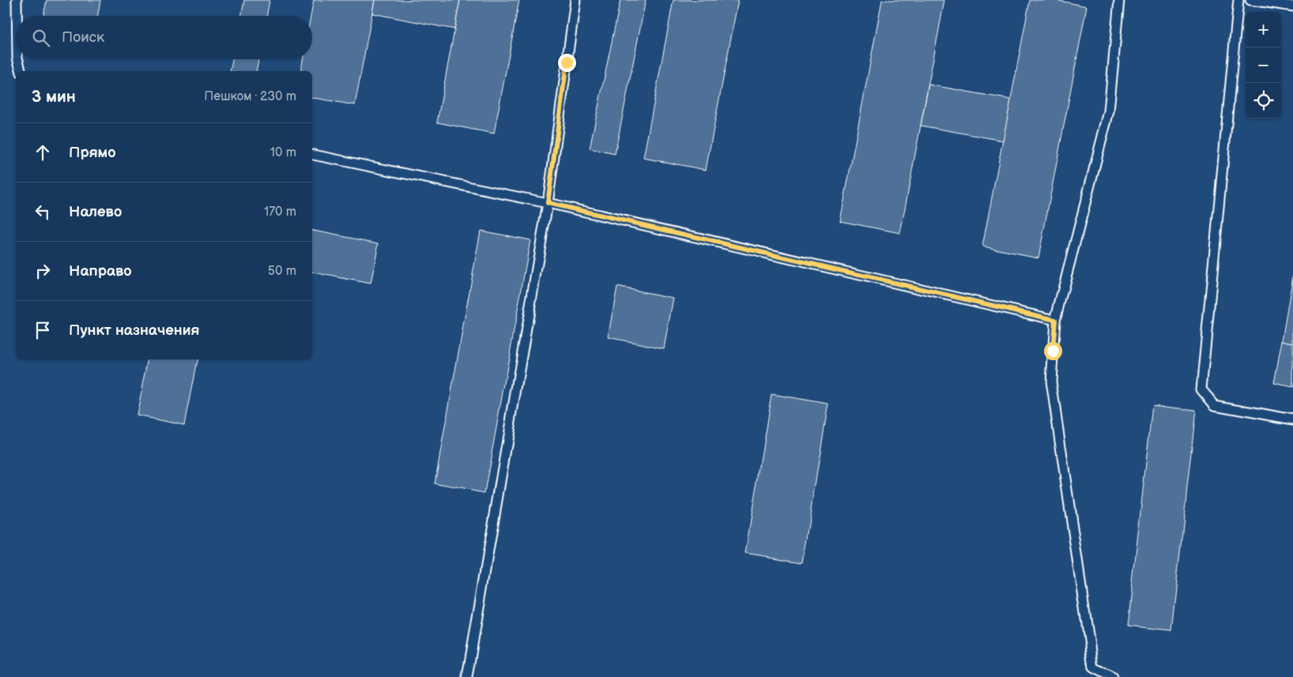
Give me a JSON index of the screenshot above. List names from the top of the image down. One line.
{"page":{"map_buttons":["+","−"],"search":"Поиск","heading":["3 мин","Пешком · 230 m"],"list":[["Прямо","10 m"],["Налево","170 m"],["Направо","50 m"],"Пункт назначения"]}}
